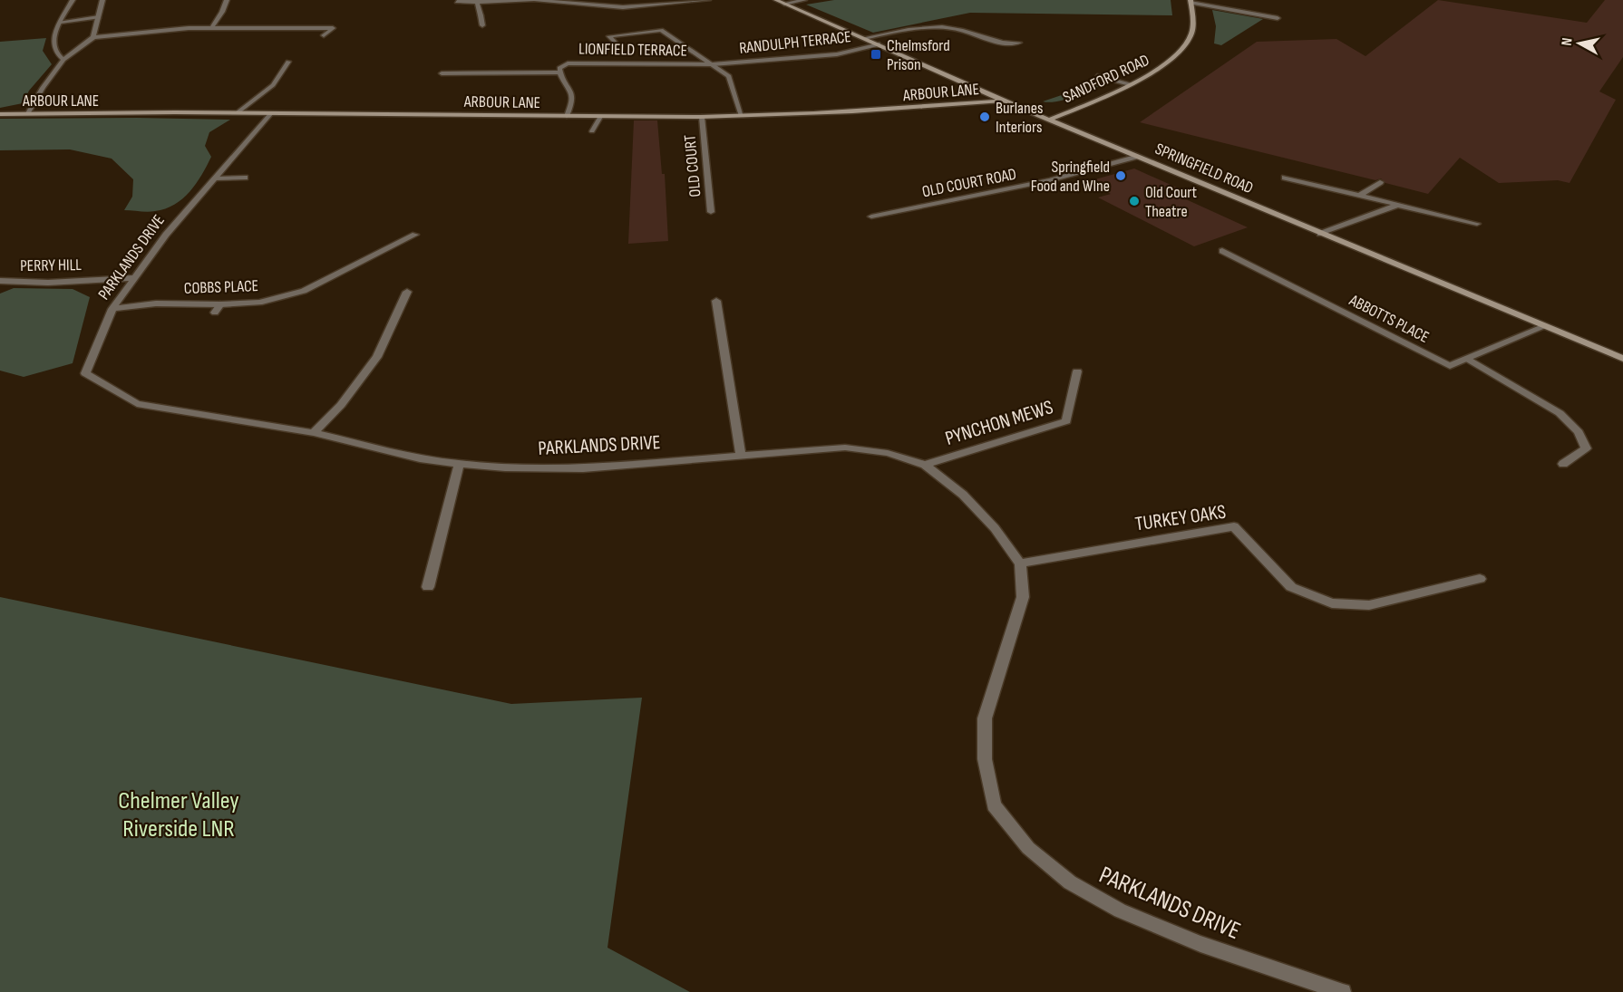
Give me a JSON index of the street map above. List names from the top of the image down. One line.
{"streets":{"street":["RANDULPH TERRACE","LIONFIELD TERRACE","SANDFORD ROAD","ARBOUR LANE","OLD COURT","SPRINGFIELD ROAD","OLD COURT ROAD","PARKLANDS DRIVE","PERRY HILL","COBBS PLACE","ABBOTTS PLACE","PYNCHON MEWS","TURKEY OAKS"]},"crossings":[["RANDULPH TERRACE","LIONFIELD TERRACE"],["RANDULPH TERRACE","SPRINGFIELD ROAD"],["LIONFIELD TERRACE","ARBOUR LANE"],["SANDFORD ROAD","SPRINGFIELD ROAD"],["ARBOUR LANE","OLD COURT"],["ARBOUR LANE","SPRINGFIELD ROAD"],["ARBOUR LANE","PARKLANDS DRIVE"],["SPRINGFIELD ROAD","OLD COURT ROAD"],["SPRINGFIELD ROAD","ABBOTTS PLACE"],["PARKLANDS DRIVE","PERRY HILL"],["PARKLANDS DRIVE","COBBS PLACE"],["PARKLANDS DRIVE","PYNCHON MEWS"],["PARKLANDS DRIVE","TURKEY OAKS"]],"parks":["Chelmer Valley Riverside LNR"],"places":{"transit":["Chelmsford Prison"],"other":["Burlanes Interiors","Springfield Food and WIne","Old Court Theatre"]},"north":"left"}
